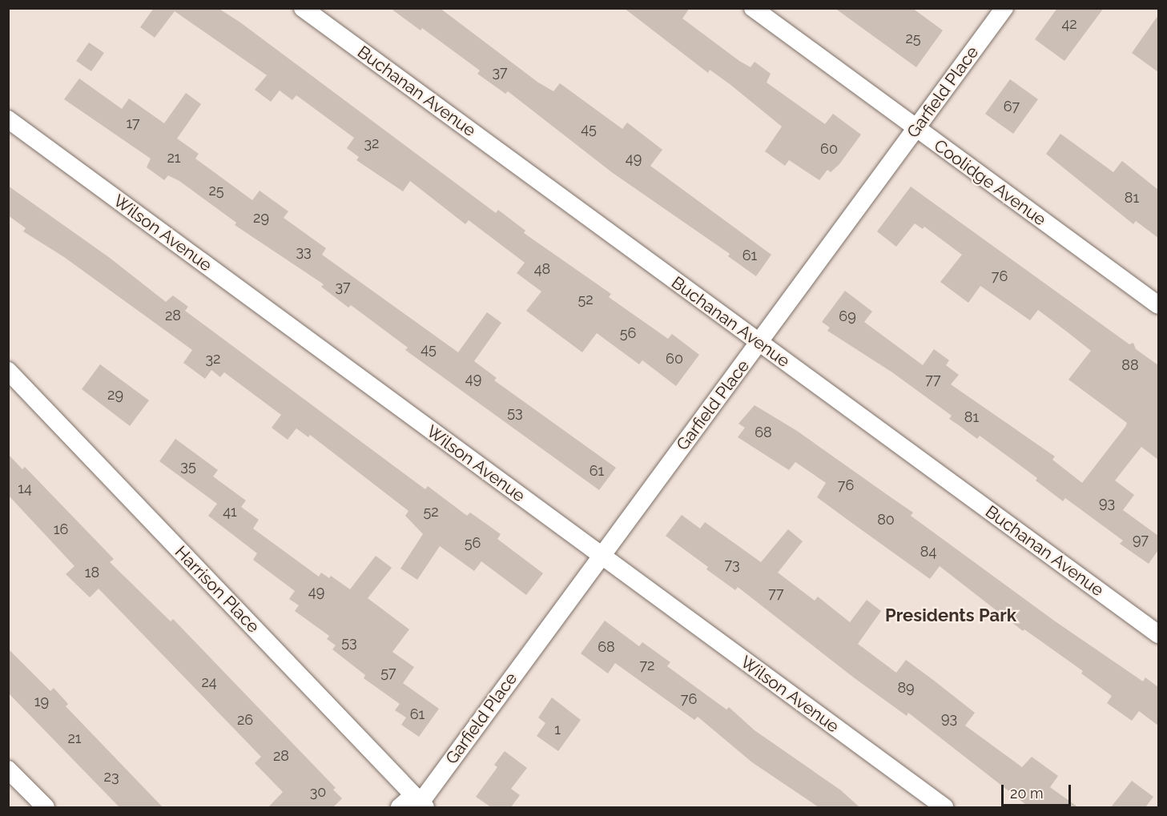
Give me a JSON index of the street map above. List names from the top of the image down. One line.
{"streets":{"street":["Buchanan Avenue","Garfield Place","Coolidge Avenue","Wilson Avenue","Harrison Place"]},"crossings":[["Buchanan Avenue","Garfield Place"],["Garfield Place","Coolidge Avenue"],["Garfield Place","Wilson Avenue"],["Garfield Place","Harrison Place"]],"districts":["Presidents Park"],"house_numbers":["42","25","37","67","17","45","32","60","21","49","25","81","29","33","61","48","76","37","52","28","69","56","45","32","60","88","49","77","29","53","81","68","35","61","76","14","93","41","52","80","16","97","56","84","73","18","49","77","53","68","72","57","24","89","76","19","61","93","26","1","21","28","23","30"],"scale_bar":"20 m"}
